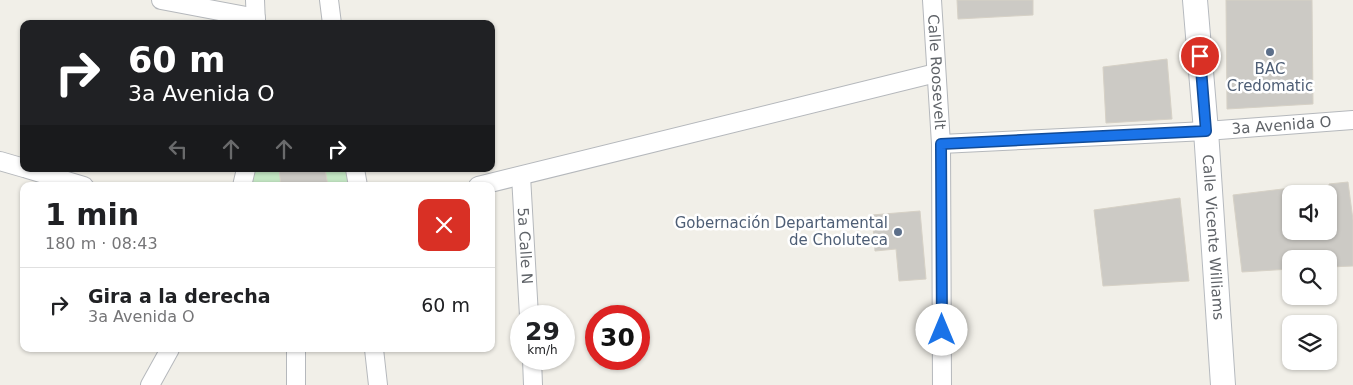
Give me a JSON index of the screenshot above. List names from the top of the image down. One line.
{"streets":{"main road":["Calle Vicente Williams"],"street":["Calle Roosevelt","3a Avenida O","5a Calle N"]},"crossings":[["Calle Roosevelt","3a Avenida O"],["3a Avenida O","Calle Vicente Williams"]],"places":["BAC Credomatic","Gobernación Departamental de Choluteca"],"page":{"turn":["60 m","3a Avenida O"],"heading":["1 min","180 m · 08:43"],"list":[{"name":"Gira a la derecha","note":"3a Avenida O","value":"60 m"}],"speed":"29 km/h","limit":"30"}}
